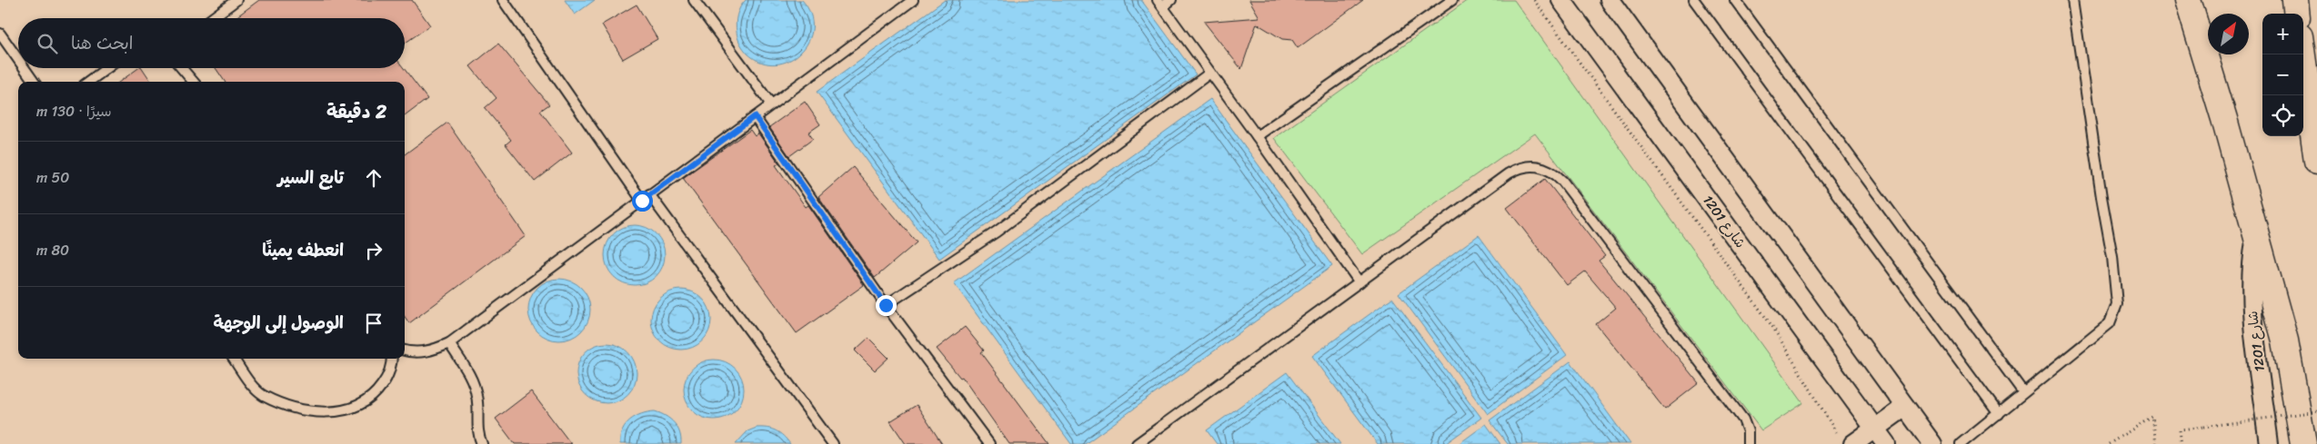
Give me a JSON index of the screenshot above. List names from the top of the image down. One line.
{"streets":{"street":["شارع 1201"]},"north":"top right","page":{"map_buttons":["+","−"],"search":"ابحث هنا","heading":["2 دقيقة","سيرًا · 130 m"],"list":[["تابع السير","50 m"],["انعطف يمينًا","80 m"],"الوصول إلى الوجهة"]}}
